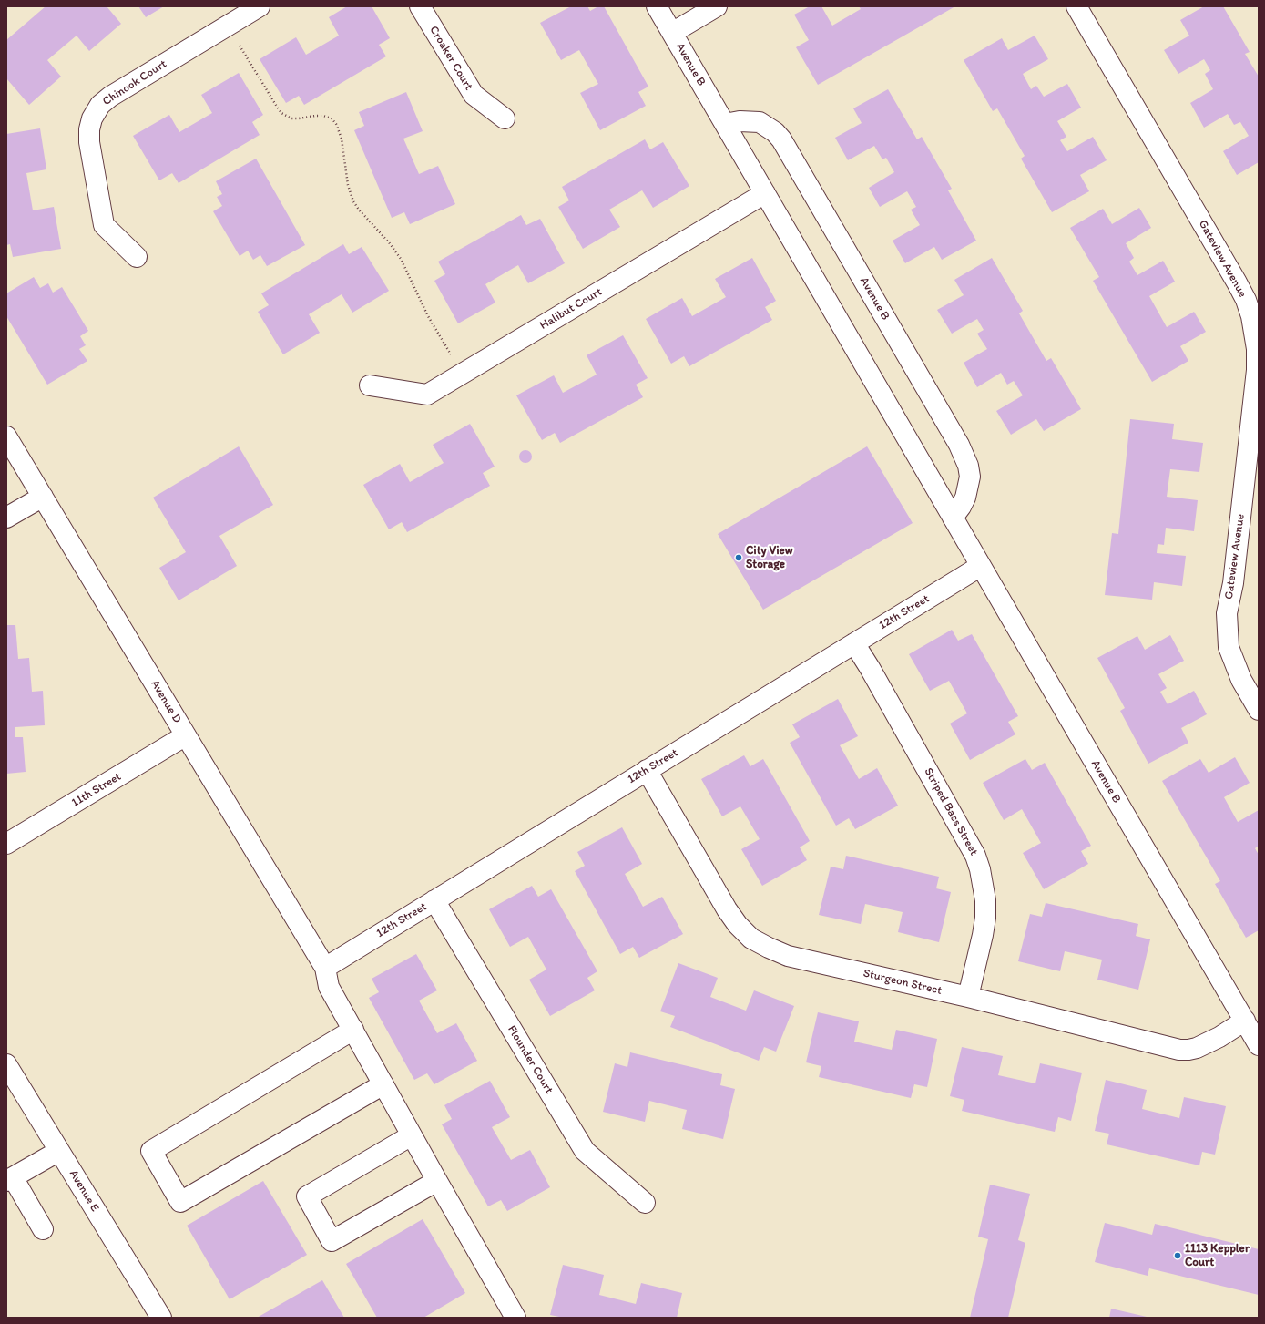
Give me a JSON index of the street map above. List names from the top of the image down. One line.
{"streets":{"street":["Croaker Court","Avenue B","Chinook Court","Gateview Avenue","Halibut Court","12th Street","Avenue D","11th Street","Striped Bass Street","Sturgeon Street","Flounder Court","Avenue E"]},"crossings":[["Avenue B","Halibut Court"],["Avenue B","12th Street"],["Avenue B","Sturgeon Street"],["12th Street","Avenue D"],["12th Street","Striped Bass Street"],["12th Street","Sturgeon Street"],["12th Street","Flounder Court"],["Avenue D","11th Street"],["Striped Bass Street","Sturgeon Street"]],"places":["City View Storage","1113 Keppler Court"]}
